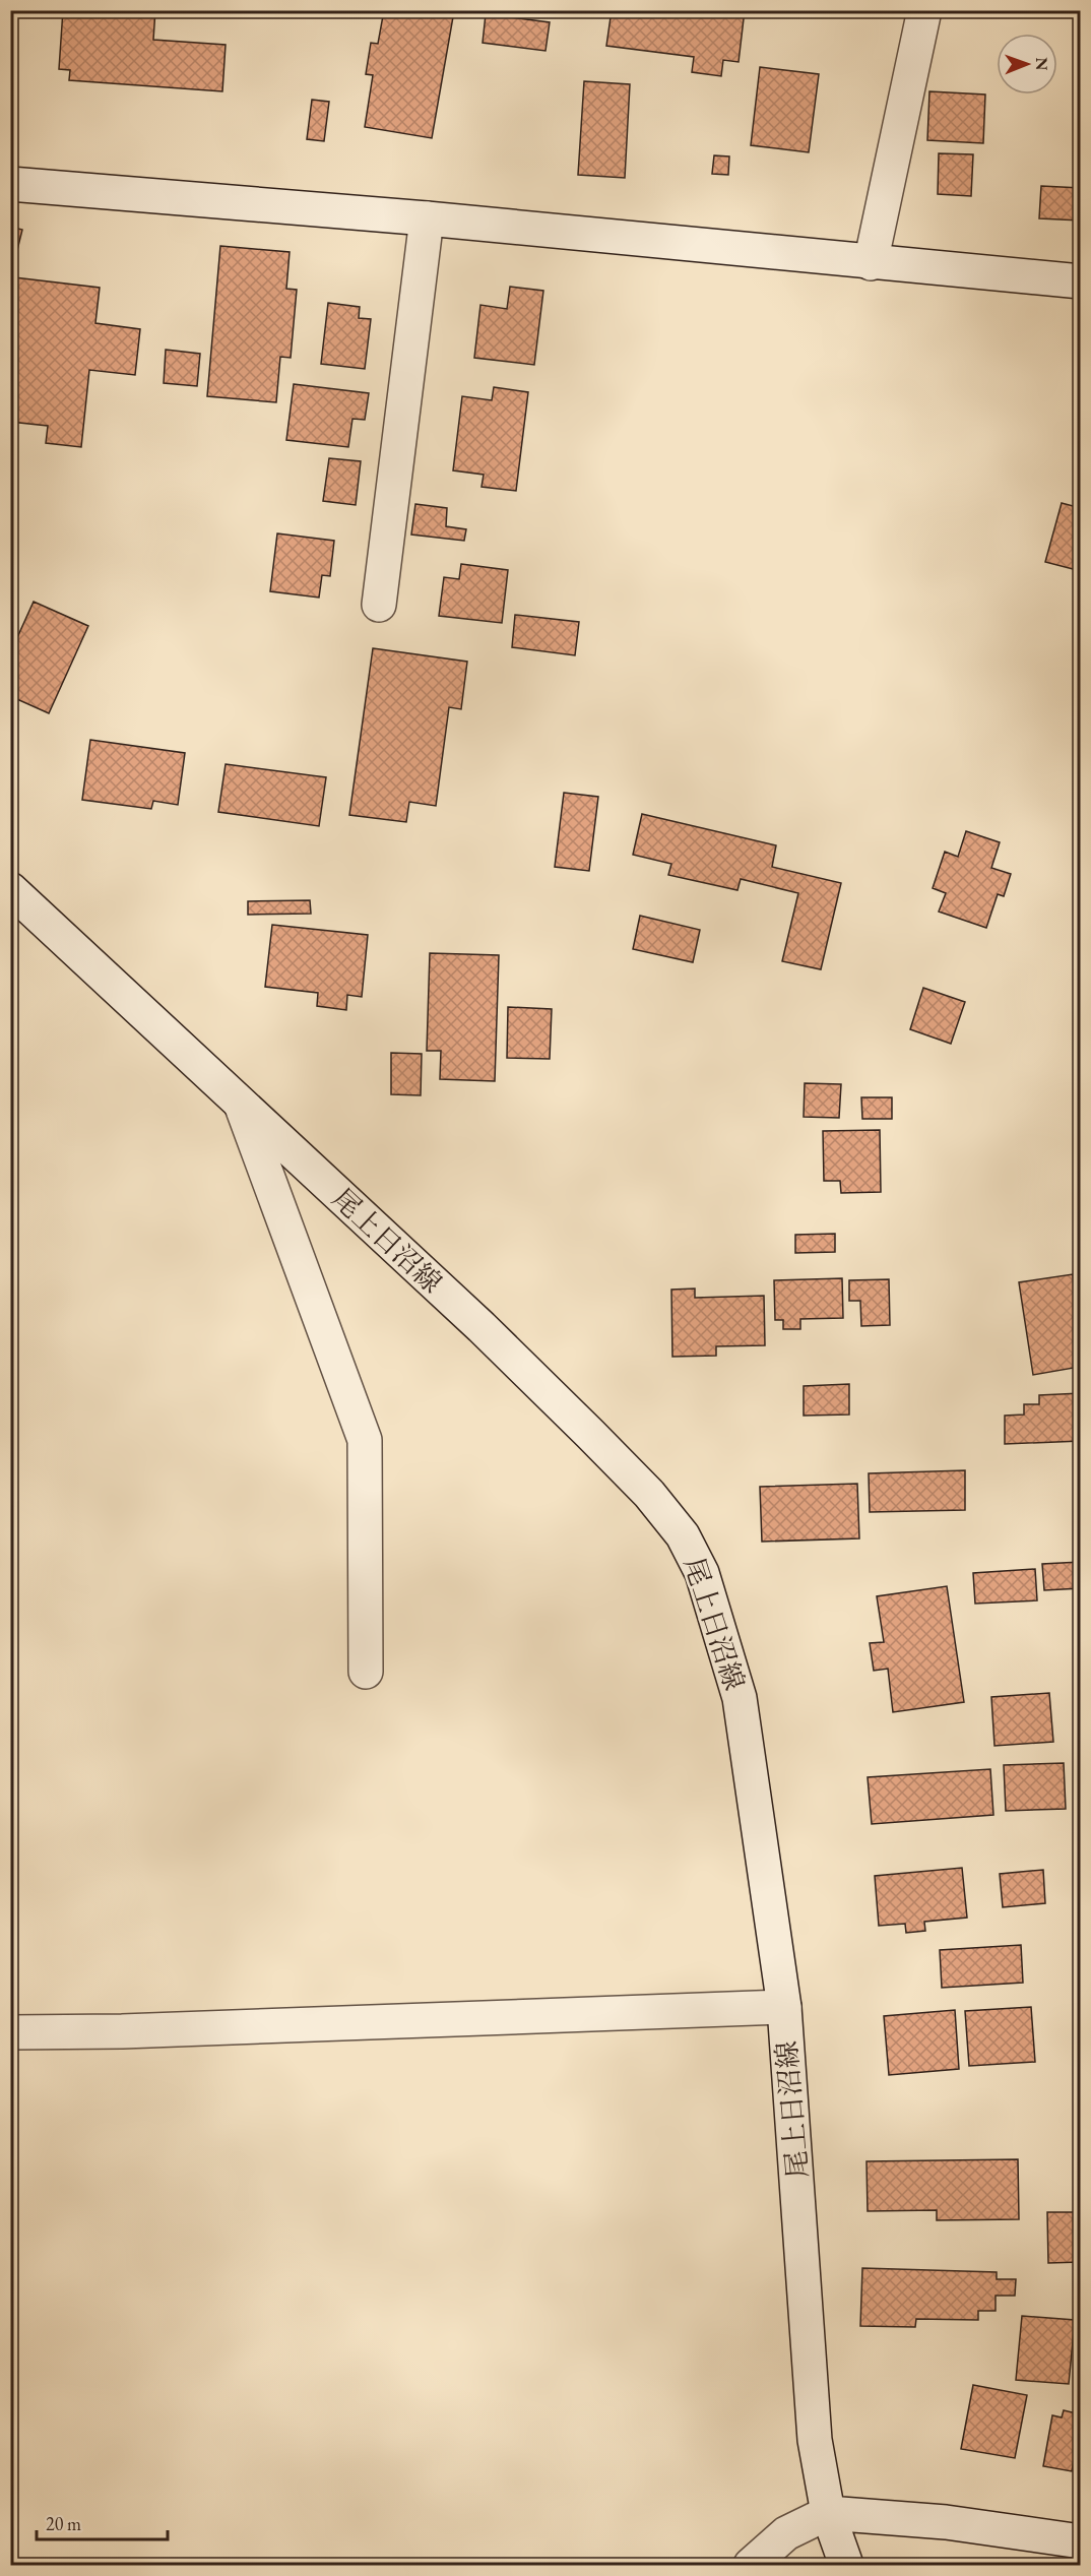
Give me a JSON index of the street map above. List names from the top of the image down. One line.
{"streets":{"street":["尾上日沼線"]},"scale_bar":"20 m","north":"right"}
